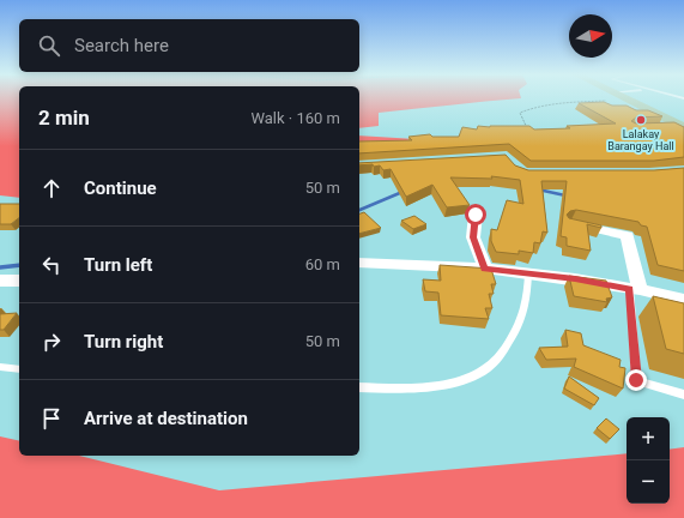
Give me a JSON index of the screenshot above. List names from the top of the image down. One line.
{"places":["Lalakay Barangay Hall"],"north":"right","page":{"search":"Search here","heading":["2 min","Walk · 160 m"],"list":[["Continue","50 m"],["Turn left","60 m"],["Turn right","50 m"],"Arrive at destination"],"map_buttons":["+","−"]}}
